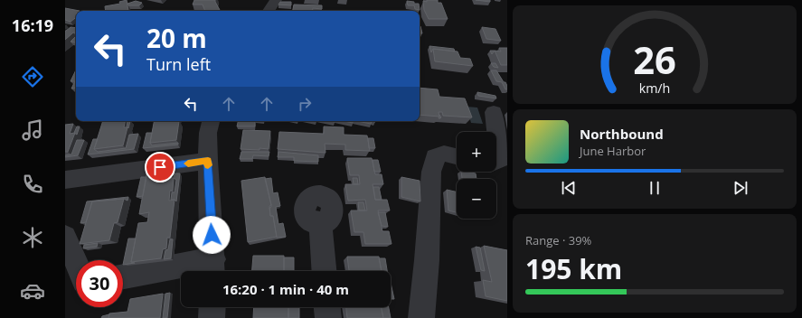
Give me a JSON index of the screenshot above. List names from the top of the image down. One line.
{"page":{"tabs":"16:19","turn":["20 m","Turn left"],"song":["Northbound","June Harbor"],"map_buttons":["+","−"],"tile":["Range · 39%","195 km"],"limit":"30","trip":"16:20 · 1 min · 40 m","gauge":["26","km/h"]}}
